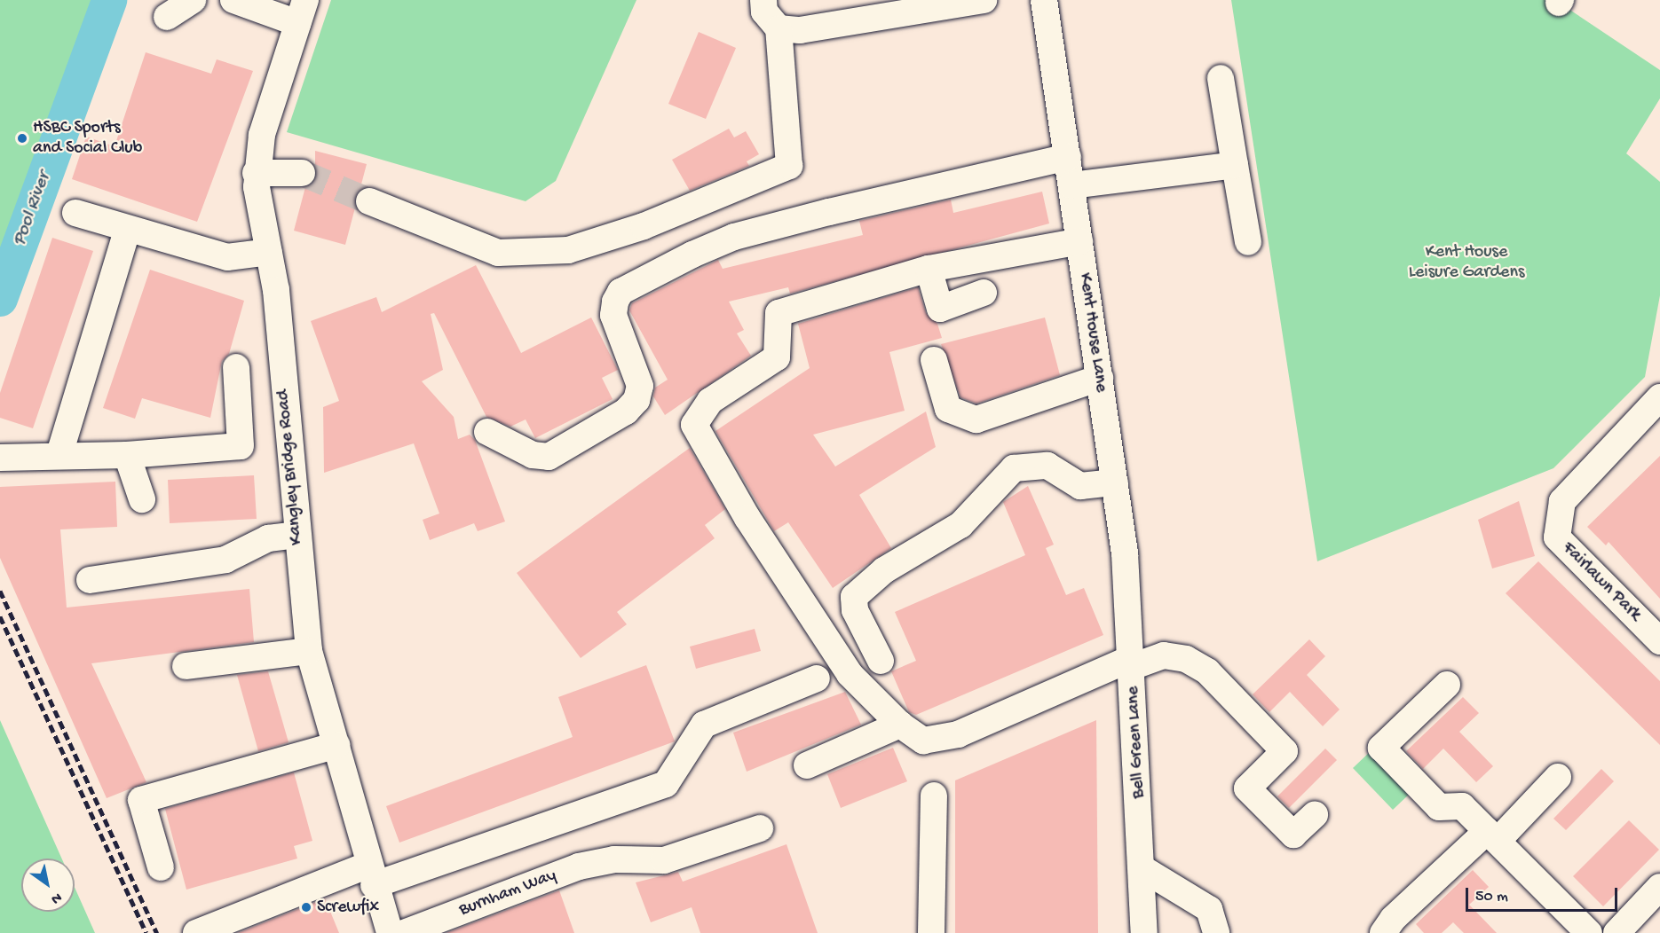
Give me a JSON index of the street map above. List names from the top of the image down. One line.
{"streets":{"street":["Kent House Lane","Kangley Bridge Road","Fairlawn Park","Bell Green Lane","Burnham Way"]},"crossings":[["Kent House Lane","Bell Green Lane"],["Kangley Bridge Road","Burnham Way"]],"water":["Pool River"],"parks":["Kent House Leisure Gardens"],"places":["HSBC Sports and Social Club","Screwfix"],"scale_bar":"50 m","north":"bottom right"}
